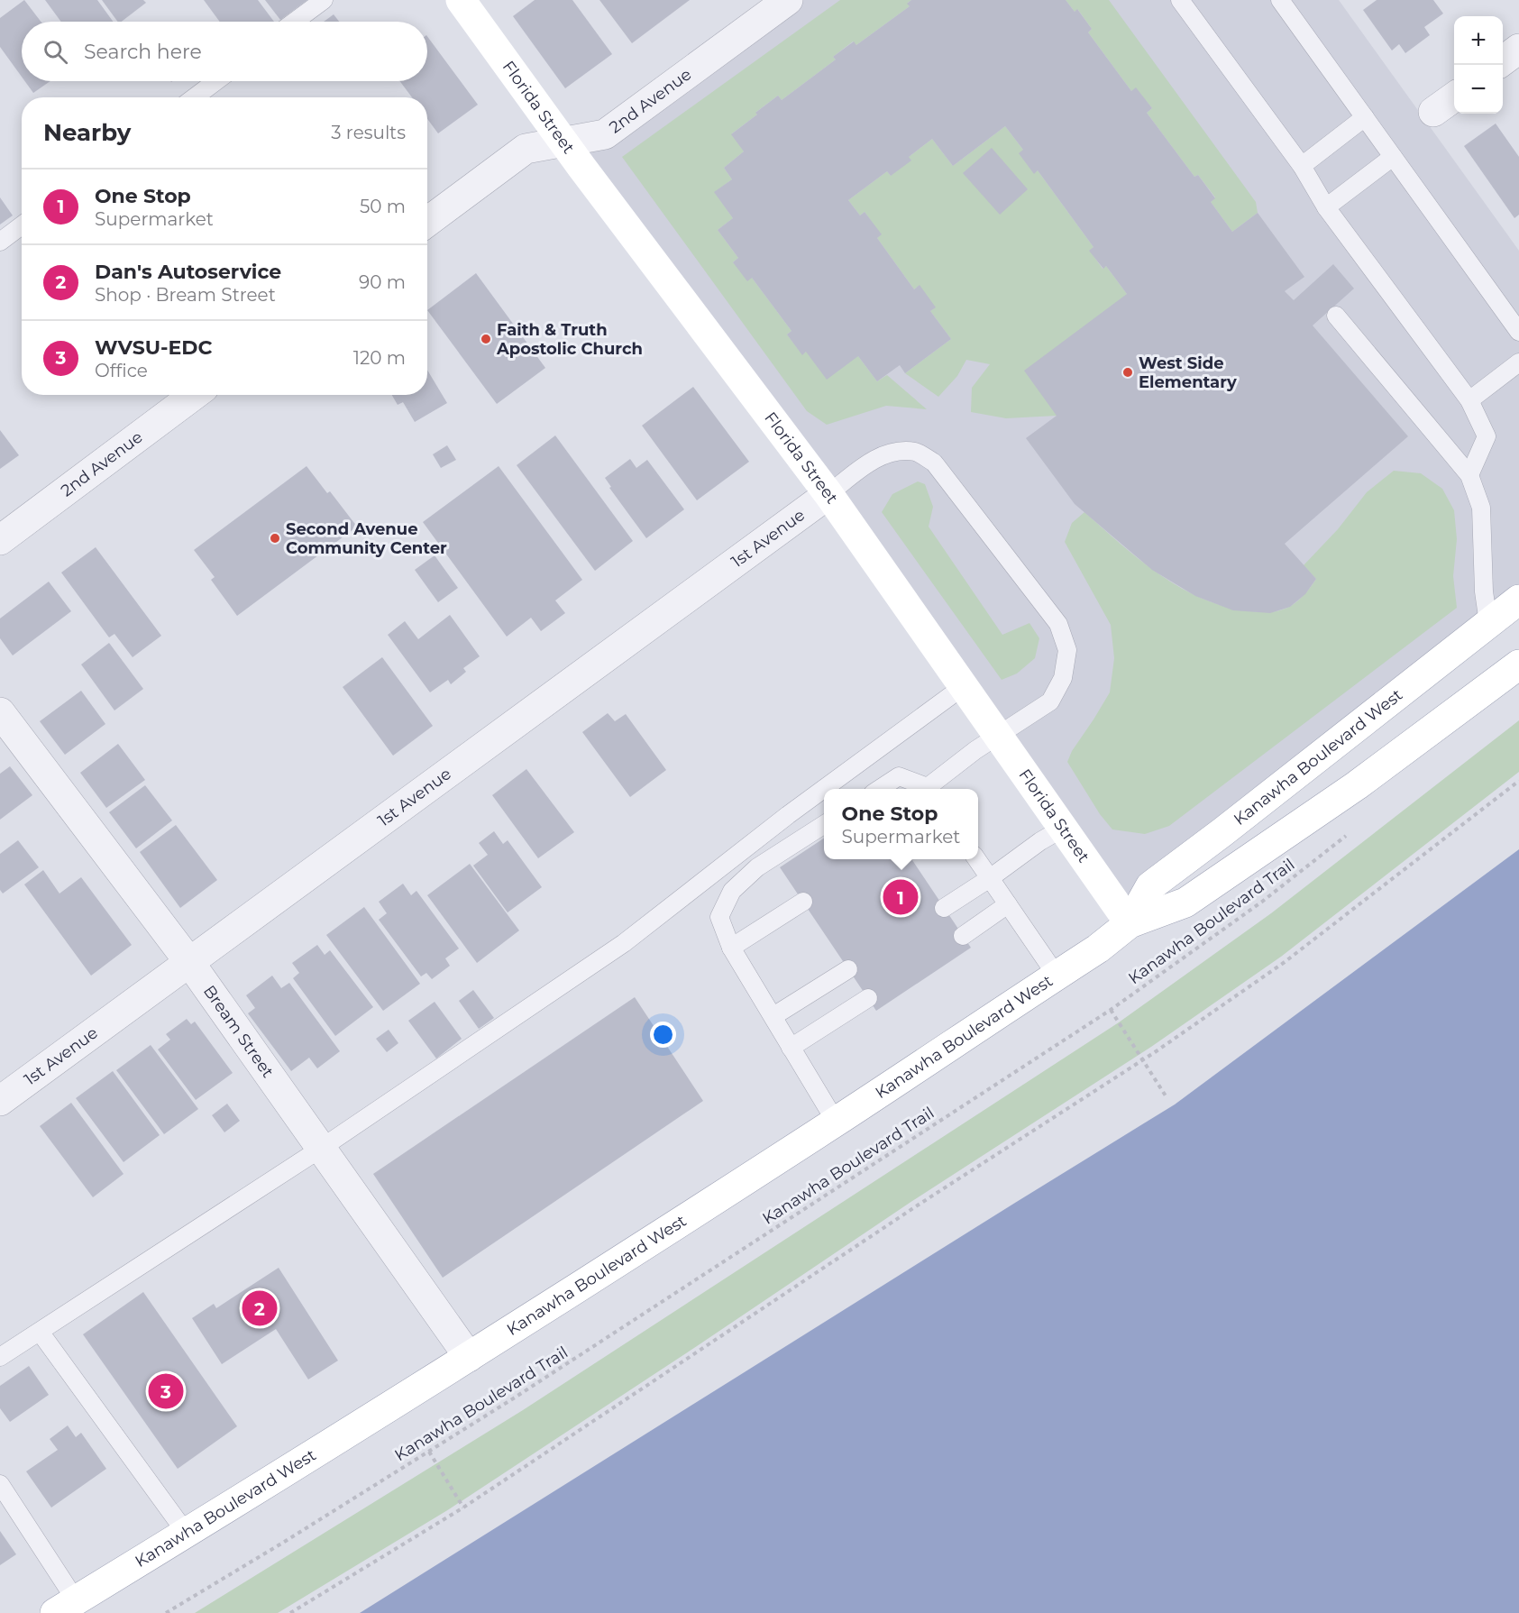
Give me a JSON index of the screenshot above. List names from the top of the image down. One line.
{"streets":{"main road":["Florida Street","Kanawha Boulevard West"],"street":["2nd Avenue","1st Avenue","Bream Street"],"path":["Kanawha Boulevard Trail"]},"crossings":[["2nd Avenue","Florida Street"],["Florida Street","1st Avenue"],["Florida Street","Kanawha Boulevard West"],["1st Avenue","Bream Street"],["Kanawha Boulevard West","Bream Street"]],"places":["Faith & Truth Apostolic Church","West Side Elementary","Second Avenue Community Center"],"page":{"map_buttons":["+","−"],"search":"Search here","heading":["Nearby","3 results"],"list":[{"mark":"1","name":"One Stop","note":"Supermarket","value":"50 m"},{"mark":"2","name":"Dan's Autoservice","note":"Shop · Bream Street","value":"90 m"},{"mark":"3","name":"WVSU-EDC","note":"Office","value":"120 m"}],"popup":["One Stop","Supermarket"],"pins":["1","2","3"]}}
